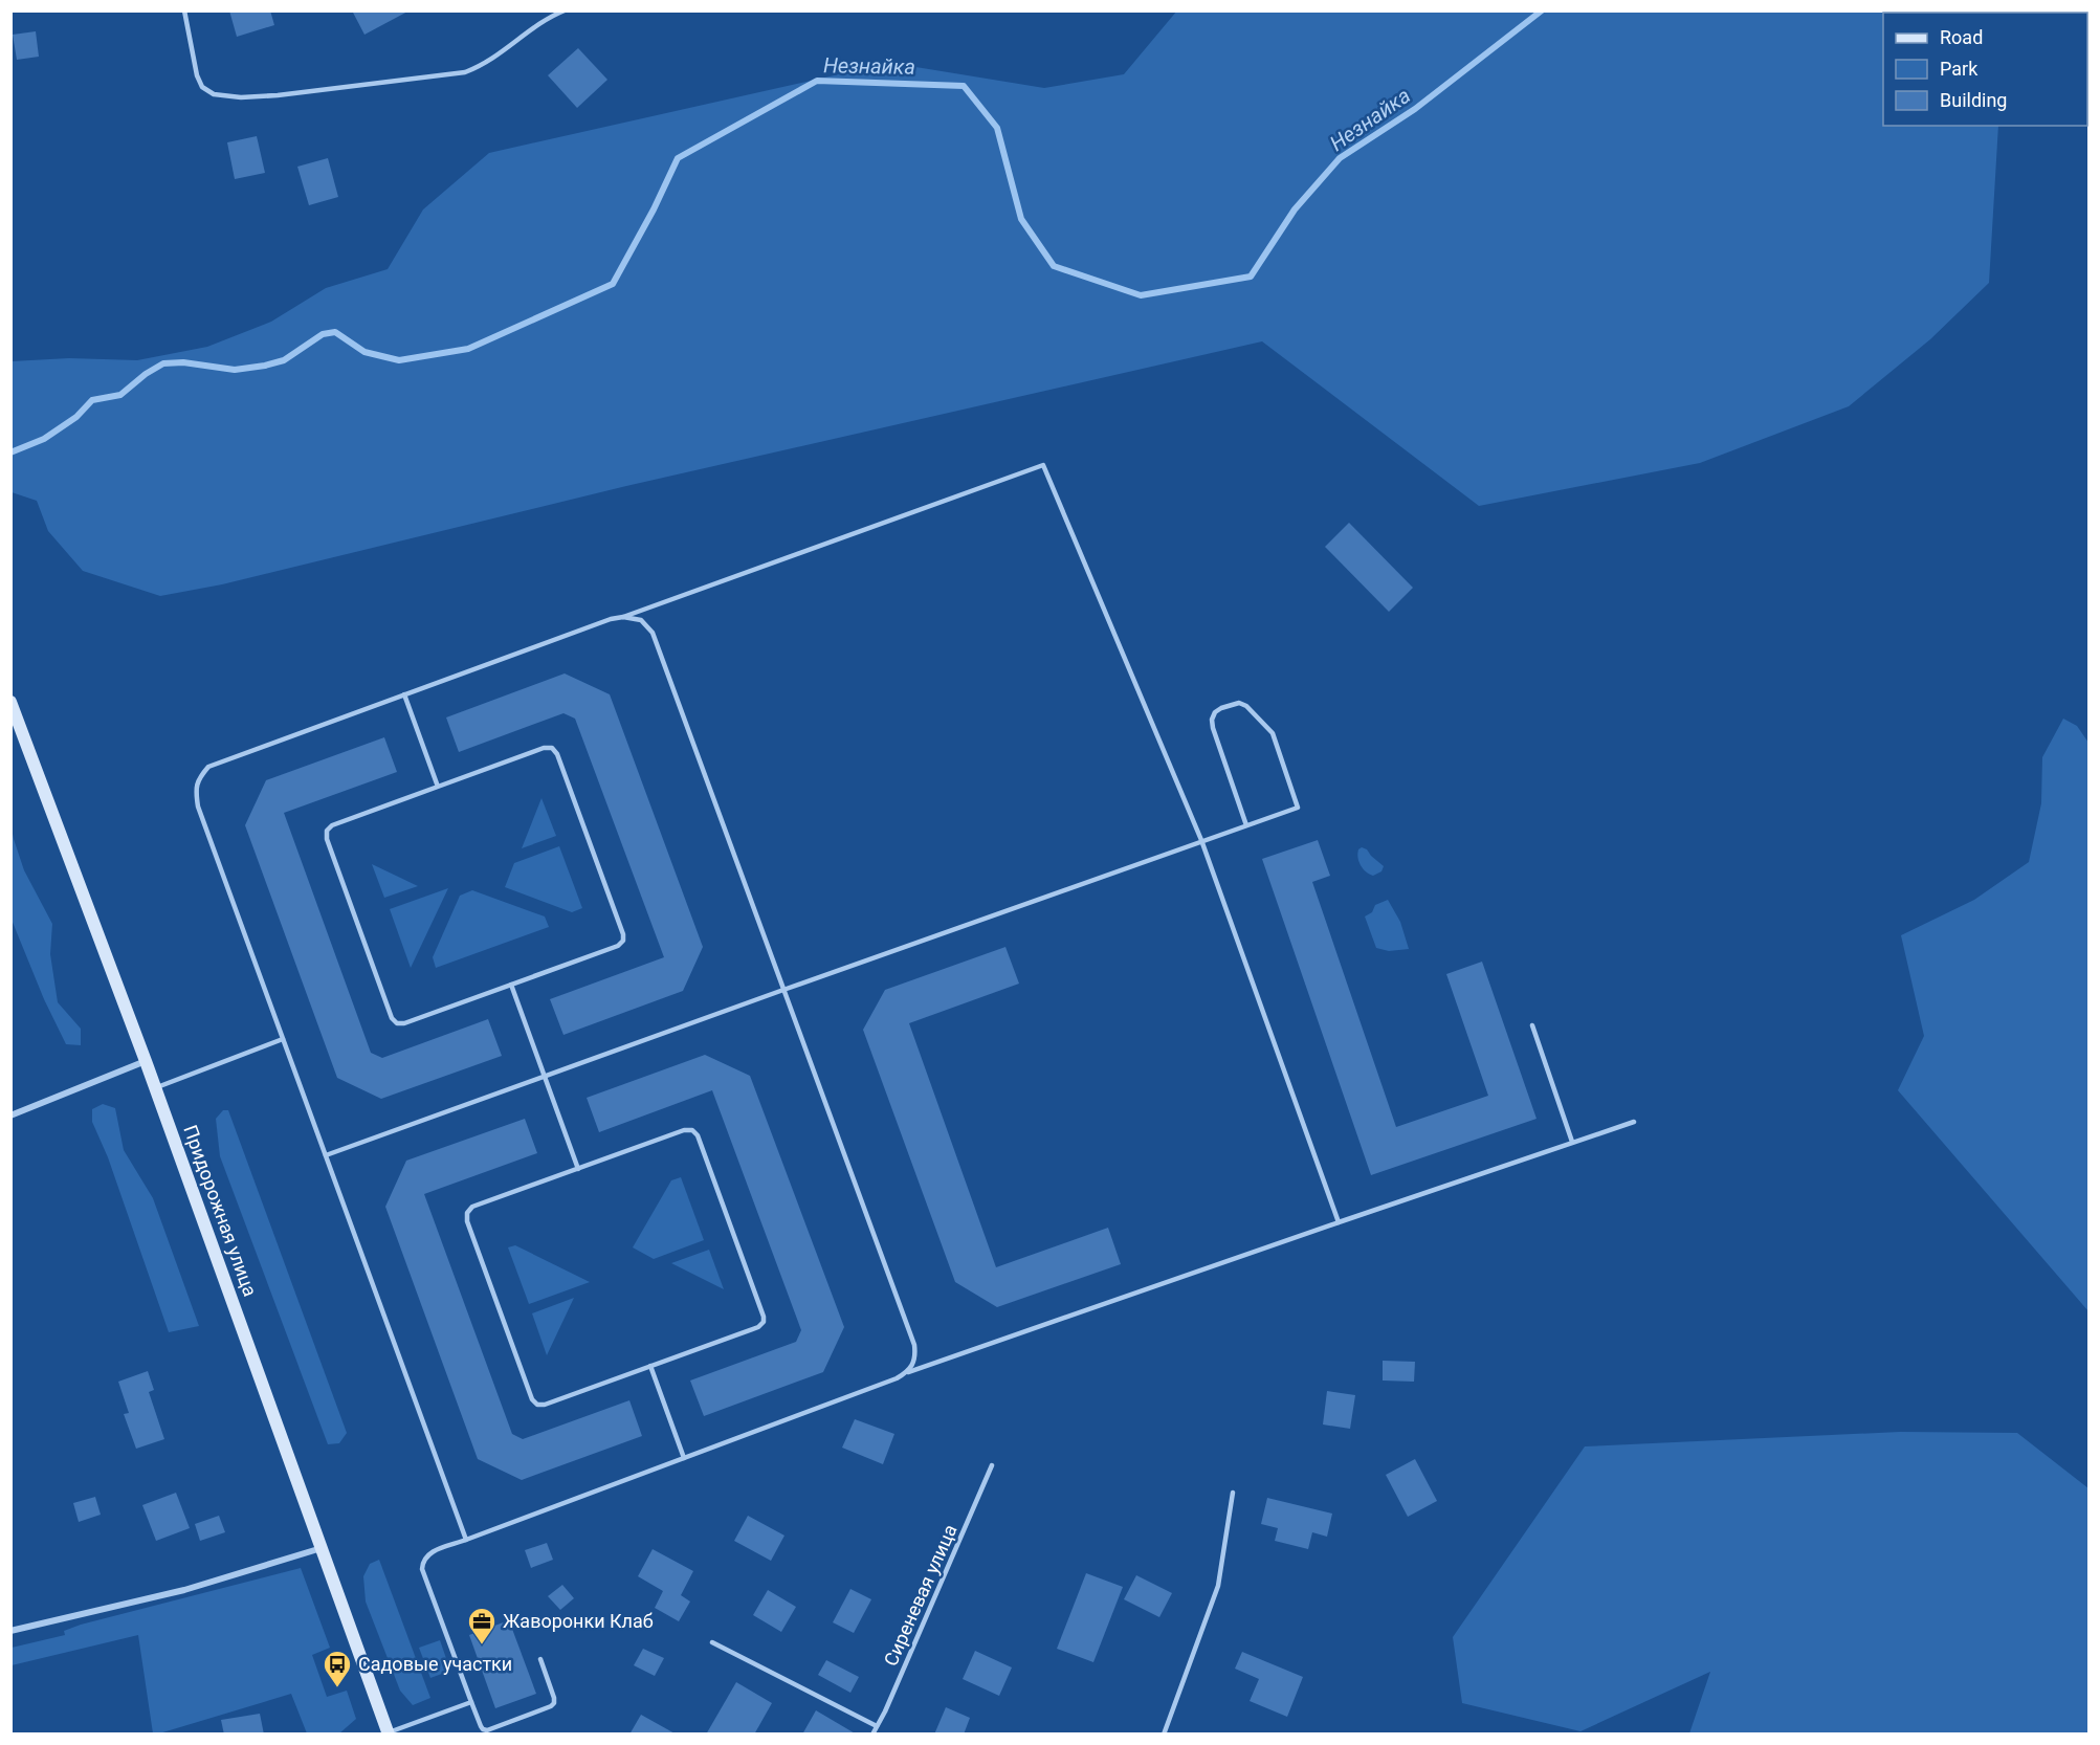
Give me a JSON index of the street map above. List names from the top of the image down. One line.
{"streets":{"main road":["Придорожная улица"],"lane":["Сиреневая улица"]},"water":["Незнайка"],"places":{"office":["Жаворонки Клаб"],"bus stop":["Садовые участки"]},"legend":["Road","Park","Building"]}
